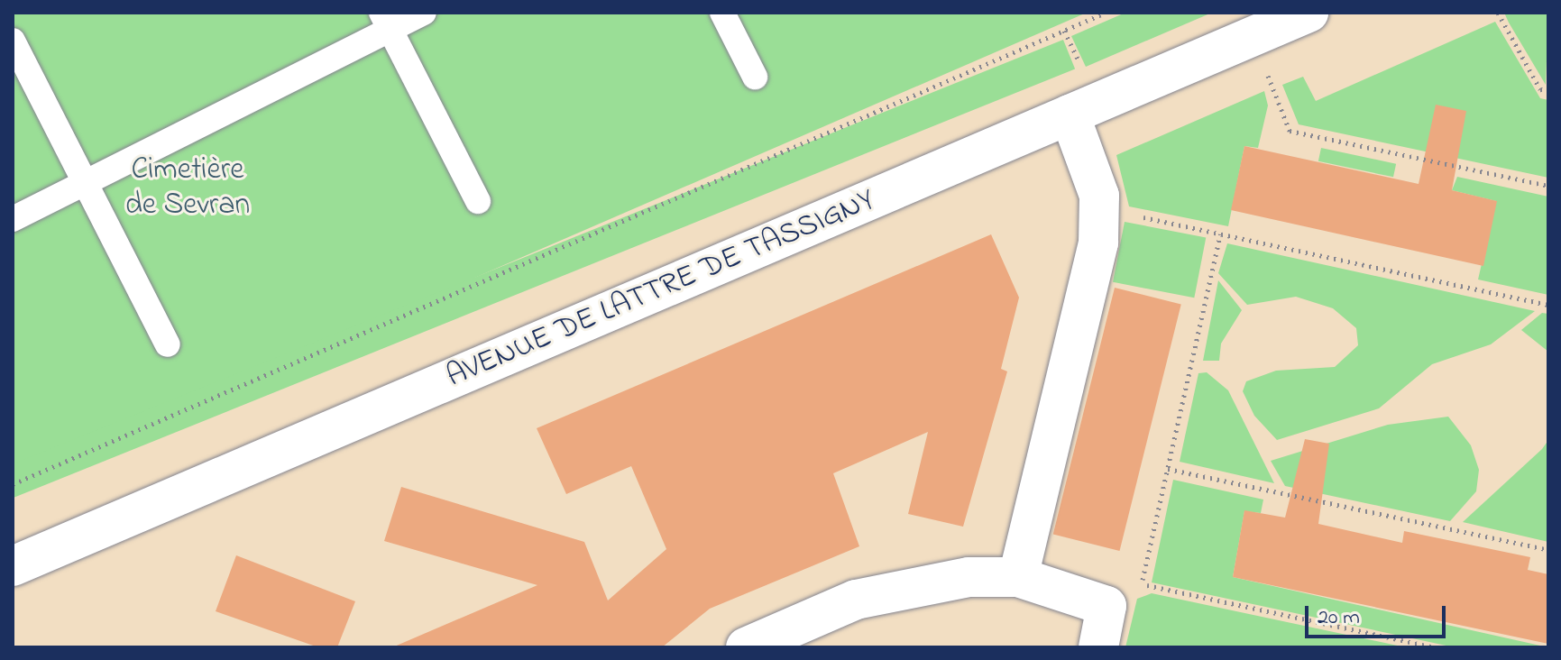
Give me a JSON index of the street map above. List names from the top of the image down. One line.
{"streets":{"street":["AVENUE DE LATTRE DE TASSIGNY"]},"parks":["Cimetière de Sevran"],"scale_bar":"20 m"}
